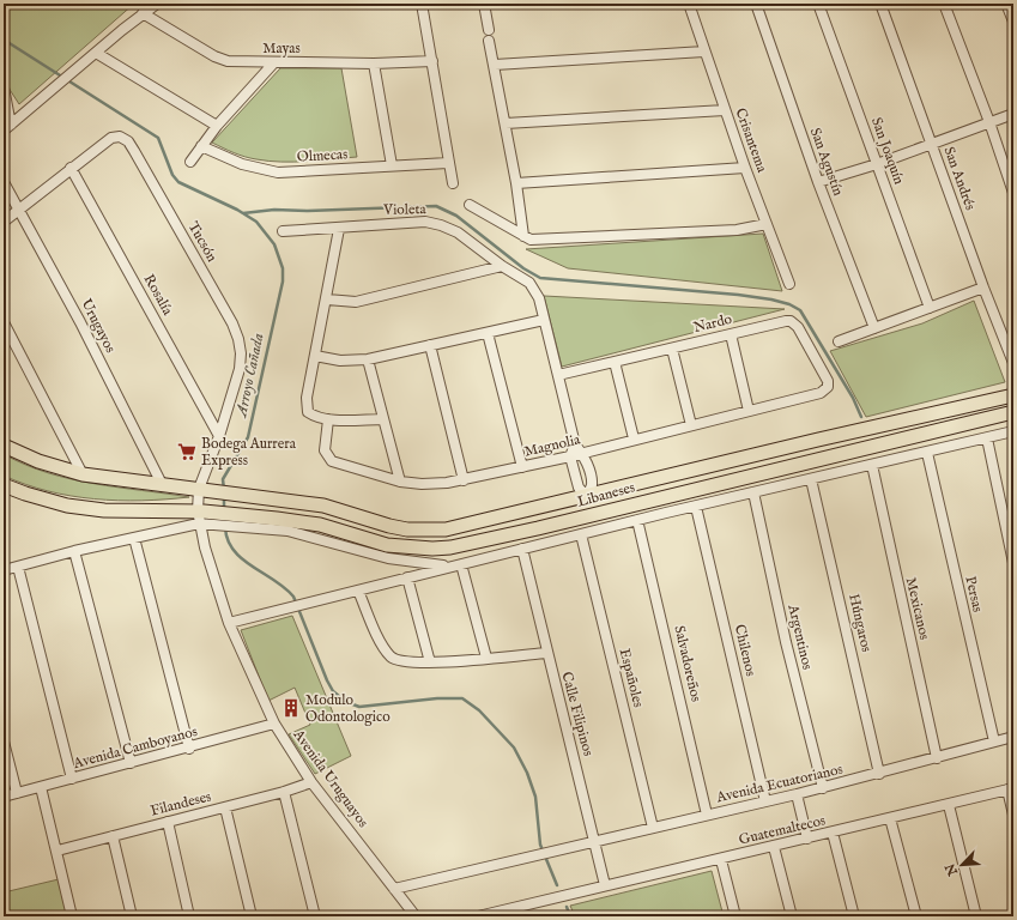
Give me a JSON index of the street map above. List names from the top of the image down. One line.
{"streets":{"main road":["Libaneses"],"street":["Mayas","Crisantema","San Joaquín","Olmecas","San Agustín","San Andrés","Violeta","Tucsón","Rosalía","Nardo","Urugayos","Magnolia","Persas","Mexicanos","Húngaros","Argentinos","Chilenos","Salvadoreños","Españoles","Calle Filipinos","Avenida Camboyanos","Avenida Uruguayos","Avenida Ecuatorianos","Filandeses","Guatemaltecos"]},"crossings":[["Tucsón","Rosalía"],["Tucsón","Avenida Uruguayos"],["Rosalía","Avenida Uruguayos"],["Nardo","Magnolia"],["Urugayos","Libaneses"],["Libaneses","Avenida Uruguayos"],["Persas","Avenida Ecuatorianos"],["Mexicanos","Avenida Ecuatorianos"],["Húngaros","Avenida Ecuatorianos"],["Argentinos","Avenida Ecuatorianos"],["Chilenos","Avenida Ecuatorianos"],["Salvadoreños","Avenida Ecuatorianos"],["Españoles","Avenida Ecuatorianos"],["Calle Filipinos","Avenida Ecuatorianos"],["Calle Filipinos","Guatemaltecos"],["Avenida Camboyanos","Avenida Uruguayos"],["Avenida Uruguayos","Avenida Ecuatorianos"],["Avenida Uruguayos","Filandeses"]],"water":["Arroyo Cañada"],"places":{"supermarket":["Bodega Aurrera Express"],"building":["Modulo Odontologico"]},"north":"bottom left"}
